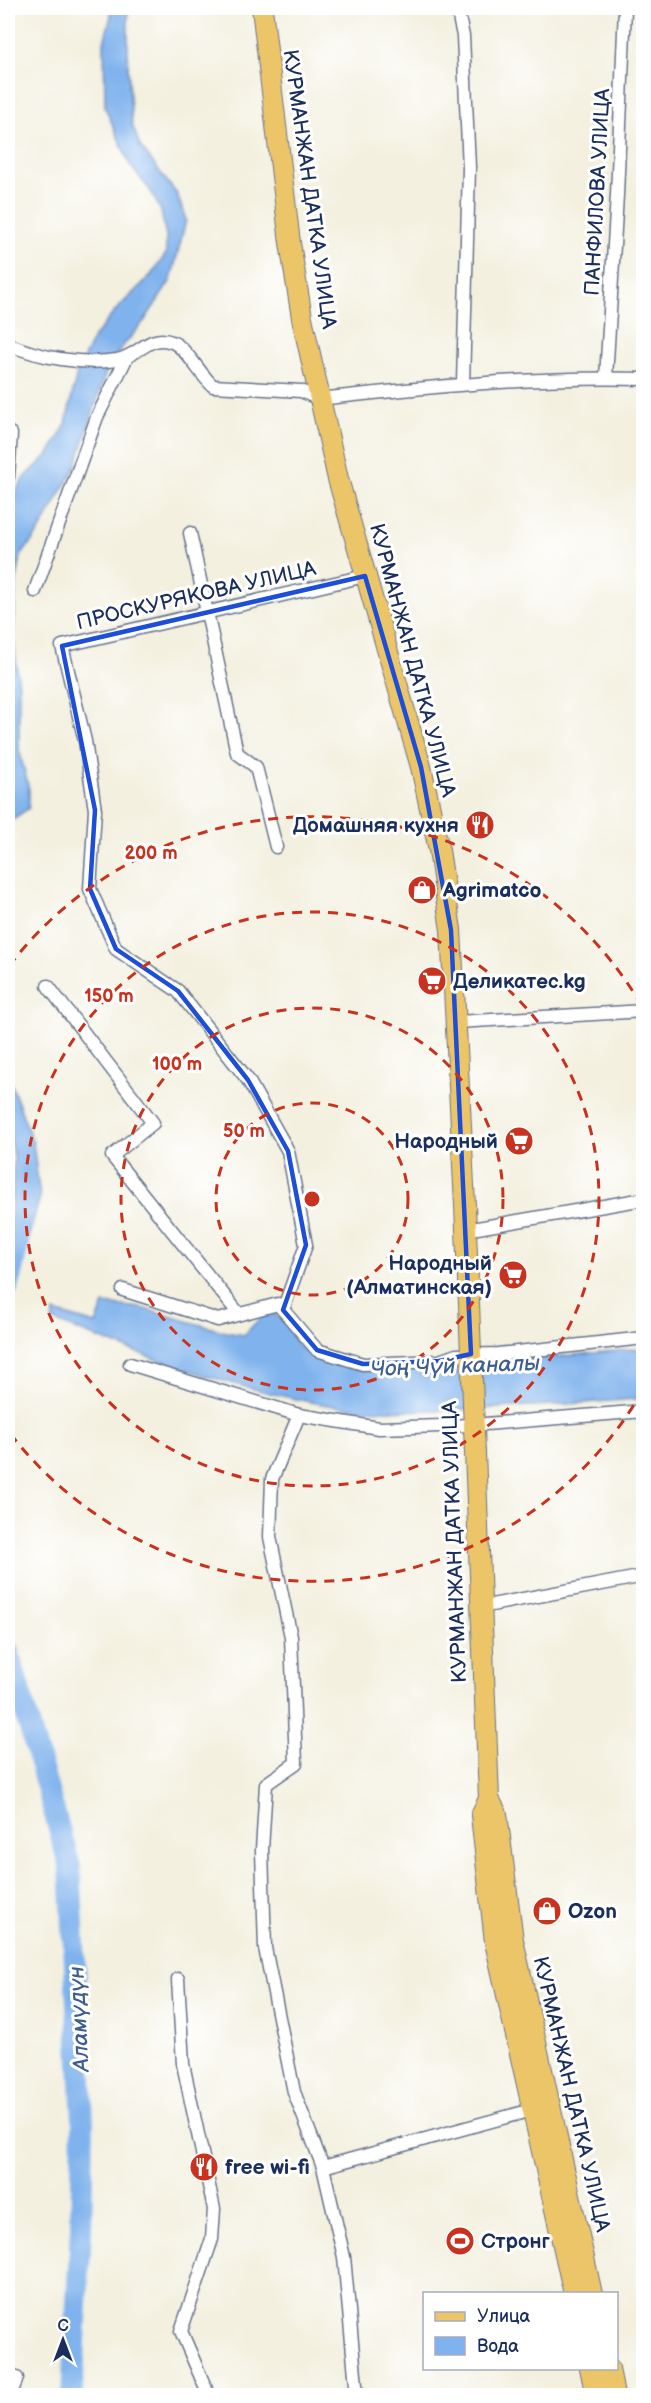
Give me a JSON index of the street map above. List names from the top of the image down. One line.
{"streets":{"main road":["КУРМАНЖАН ДАТКА УЛИЦА"],"street":["ПАНФИЛОВА УЛИЦА","ПРОСКУРЯКОВА УЛИЦА"]},"crossings":[["КУРМАНЖАН ДАТКА УЛИЦА","ПРОСКУРЯКОВА УЛИЦА"]],"water":["Чоң Чүй каналы","Аламүдүн"],"places":{"restaurant":["Домашняя кухня","free wi-fi"],"shop":["Agrimatco","Ozon"],"supermarket":["Деликатес.kg","Народный","Народный (Алматинская)"],"sports":["Стронг"]},"legend":["Улица","Вода"],"north":"top","rings":["200 m","150 m","100 m","50 m"]}
